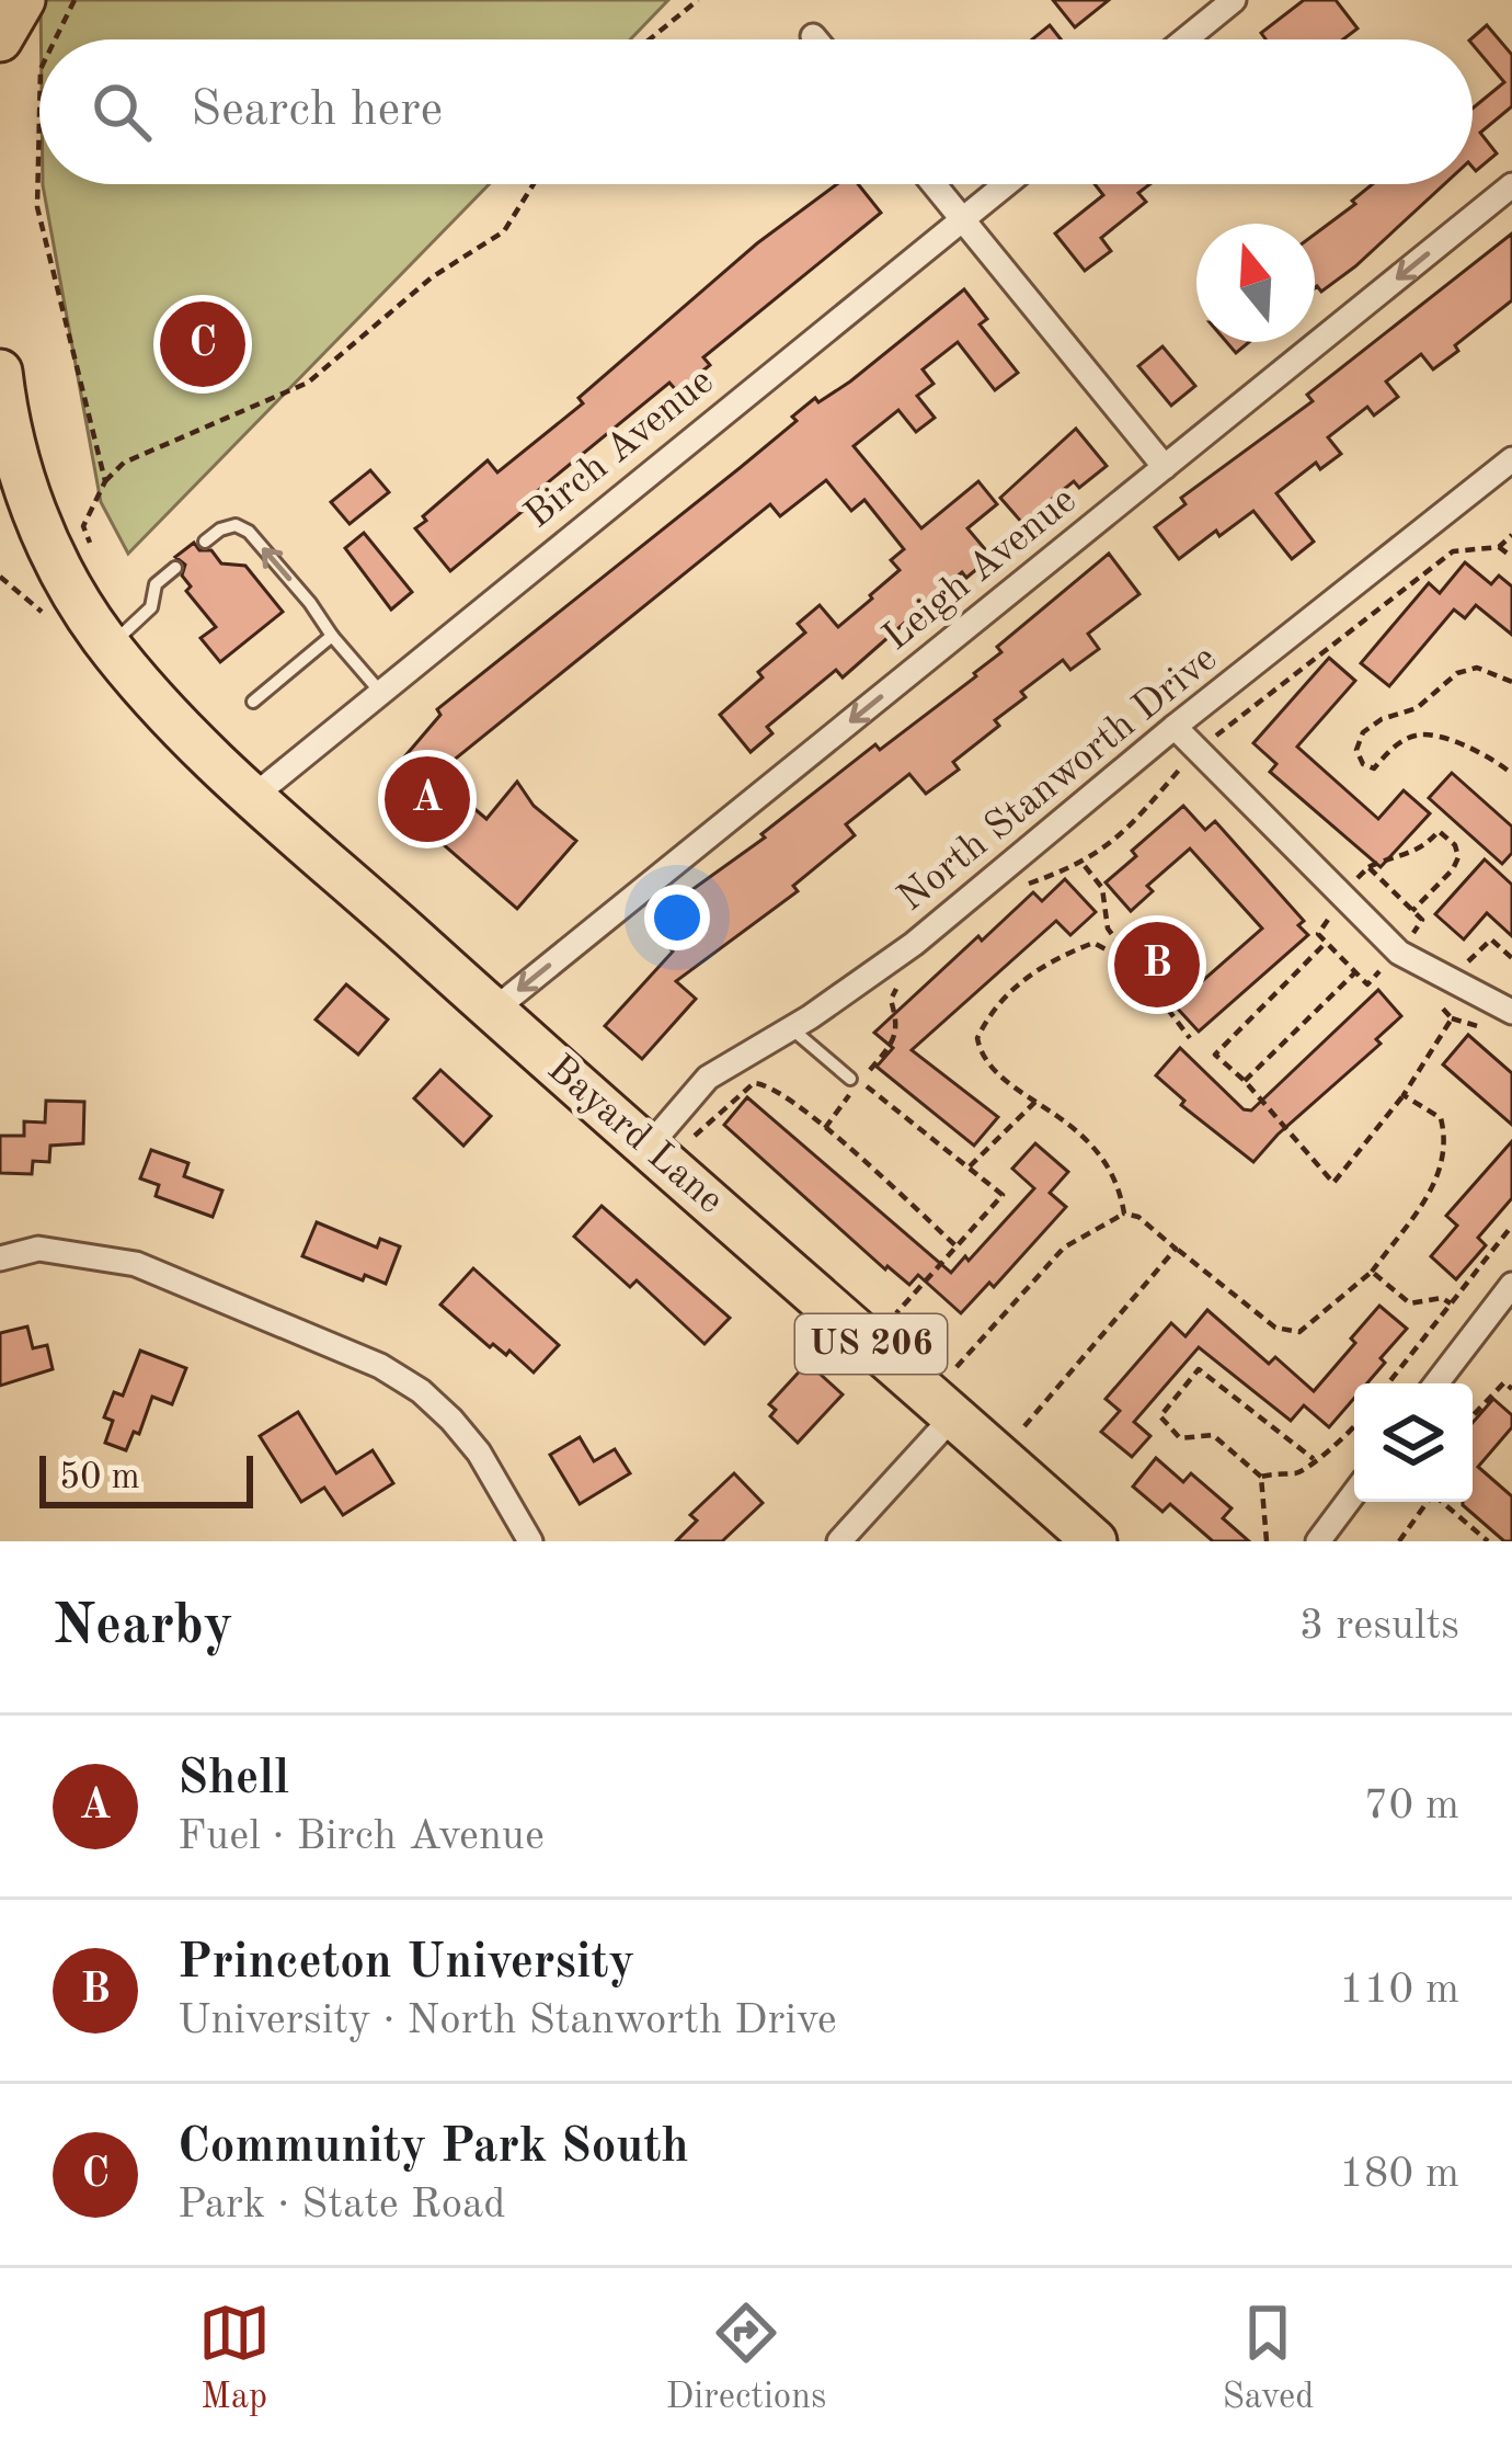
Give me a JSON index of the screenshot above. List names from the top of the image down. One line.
{"streets":{"highway":["Bayard Lane","US 206"],"street":["Birch Avenue","Leigh Avenue","North Stanworth Drive"]},"crossings":[["Birch Avenue","Bayard Lane"],["Leigh Avenue","Bayard Lane"],["North Stanworth Drive","Bayard Lane"],["Bayard Lane","US 206"]],"one_way":["Leigh Avenue"],"scale_bar":"50 m","north":"top","page":{"search":"Search here","pins":["C","A","B"],"scale":"50 m","heading":["Nearby","3 results"],"list":[{"mark":"A","name":"Shell","note":"Fuel · Birch Avenue","value":"70 m"},{"mark":"B","name":"Princeton University","note":"University · North Stanworth Drive","value":"110 m"},{"mark":"C","name":"Community Park South","note":"Park · State Road","value":"180 m"}],"nav":["Map","Directions","Saved"]}}
